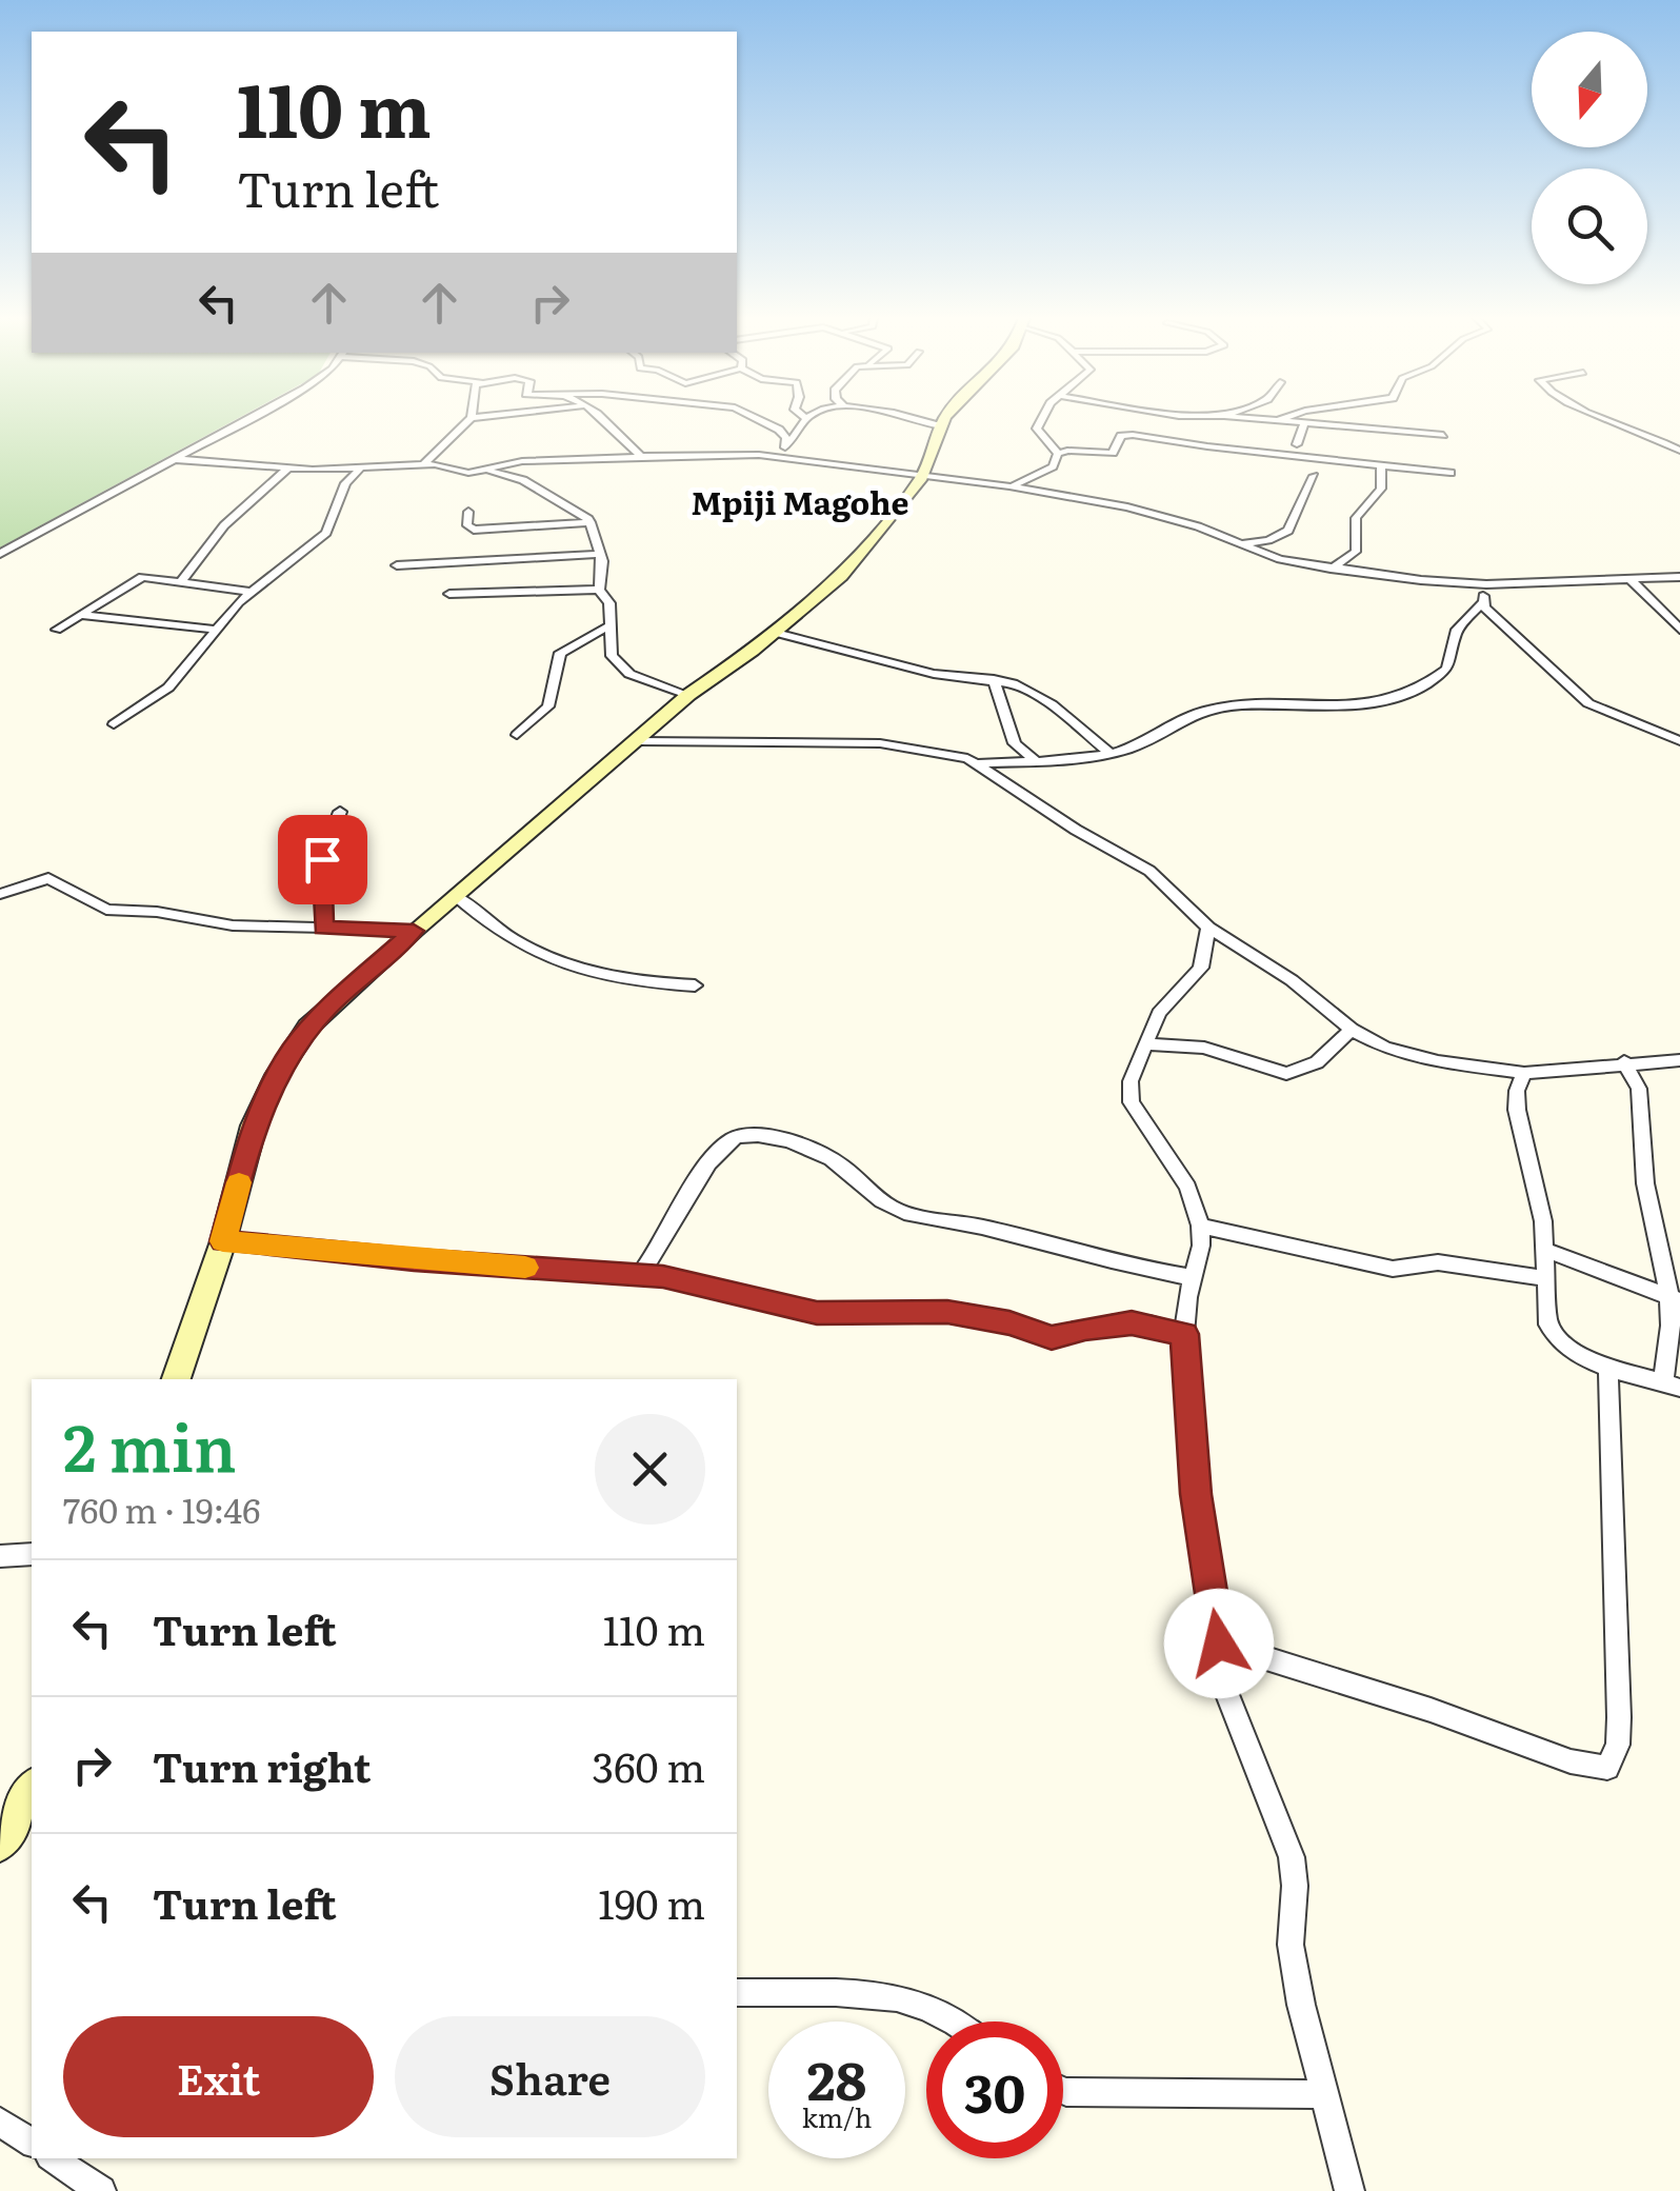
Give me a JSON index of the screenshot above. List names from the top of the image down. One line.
{"districts":["Mpiji Magohe"],"north":"bottom","page":{"turn":["110 m","Turn left"],"heading":["2 min","760 m · 19:46"],"list":[{"name":"Turn left","value":"110 m"},{"name":"Turn right","value":"360 m"},{"name":"Turn left","value":"190 m"}],"buttons":["Exit","Share"],"speed":"28 km/h","limit":"30"}}
